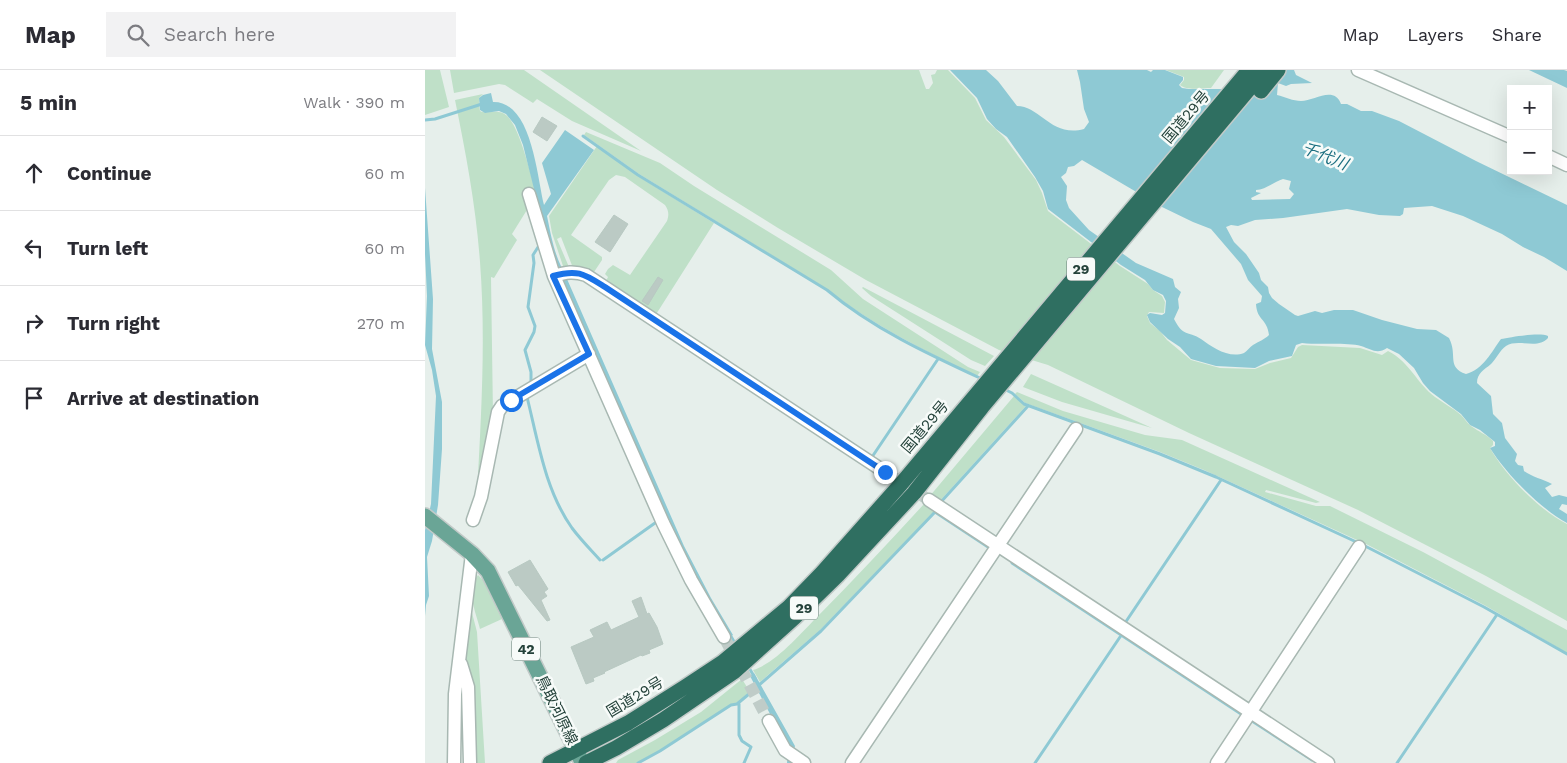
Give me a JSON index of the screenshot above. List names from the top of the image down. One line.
{"streets":{"highway":["国道29号","29"],"main road":["42","鳥取河原線"]},"crossings":[["国道29号","29"],["国道29号","鳥取河原線"]],"water":["千代川"],"page":{"header":"Map","search":"Search here","nav":["Map","Layers","Share"],"heading":["5 min","Walk · 390 m"],"map_buttons":["+","−"],"list":[["Continue","60 m"],["Turn left","60 m"],["Turn right","270 m"],"Arrive at destination"]}}
